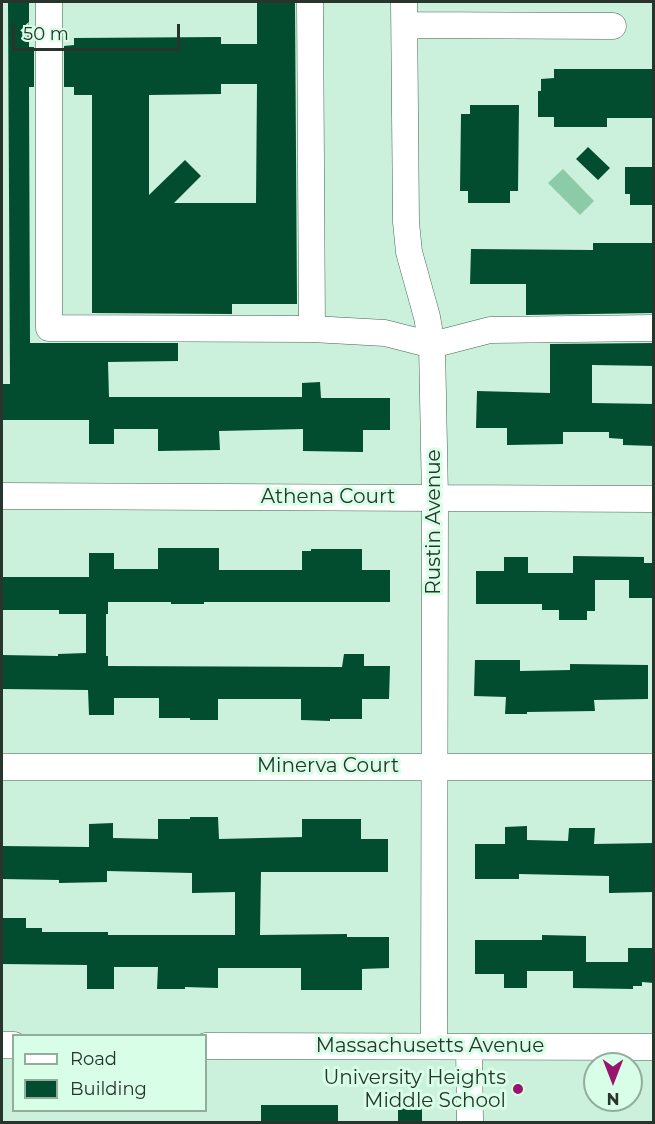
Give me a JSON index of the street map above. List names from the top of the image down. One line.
{"streets":{"street":["Athena Court","Rustin Avenue","Minerva Court","Massachusetts Avenue"]},"crossings":[["Athena Court","Rustin Avenue"],["Rustin Avenue","Minerva Court"],["Rustin Avenue","Massachusetts Avenue"]],"places":["University Heights Middle School"],"legend":["Road","Building"],"scale_bar":"50 m","north":"bottom"}
